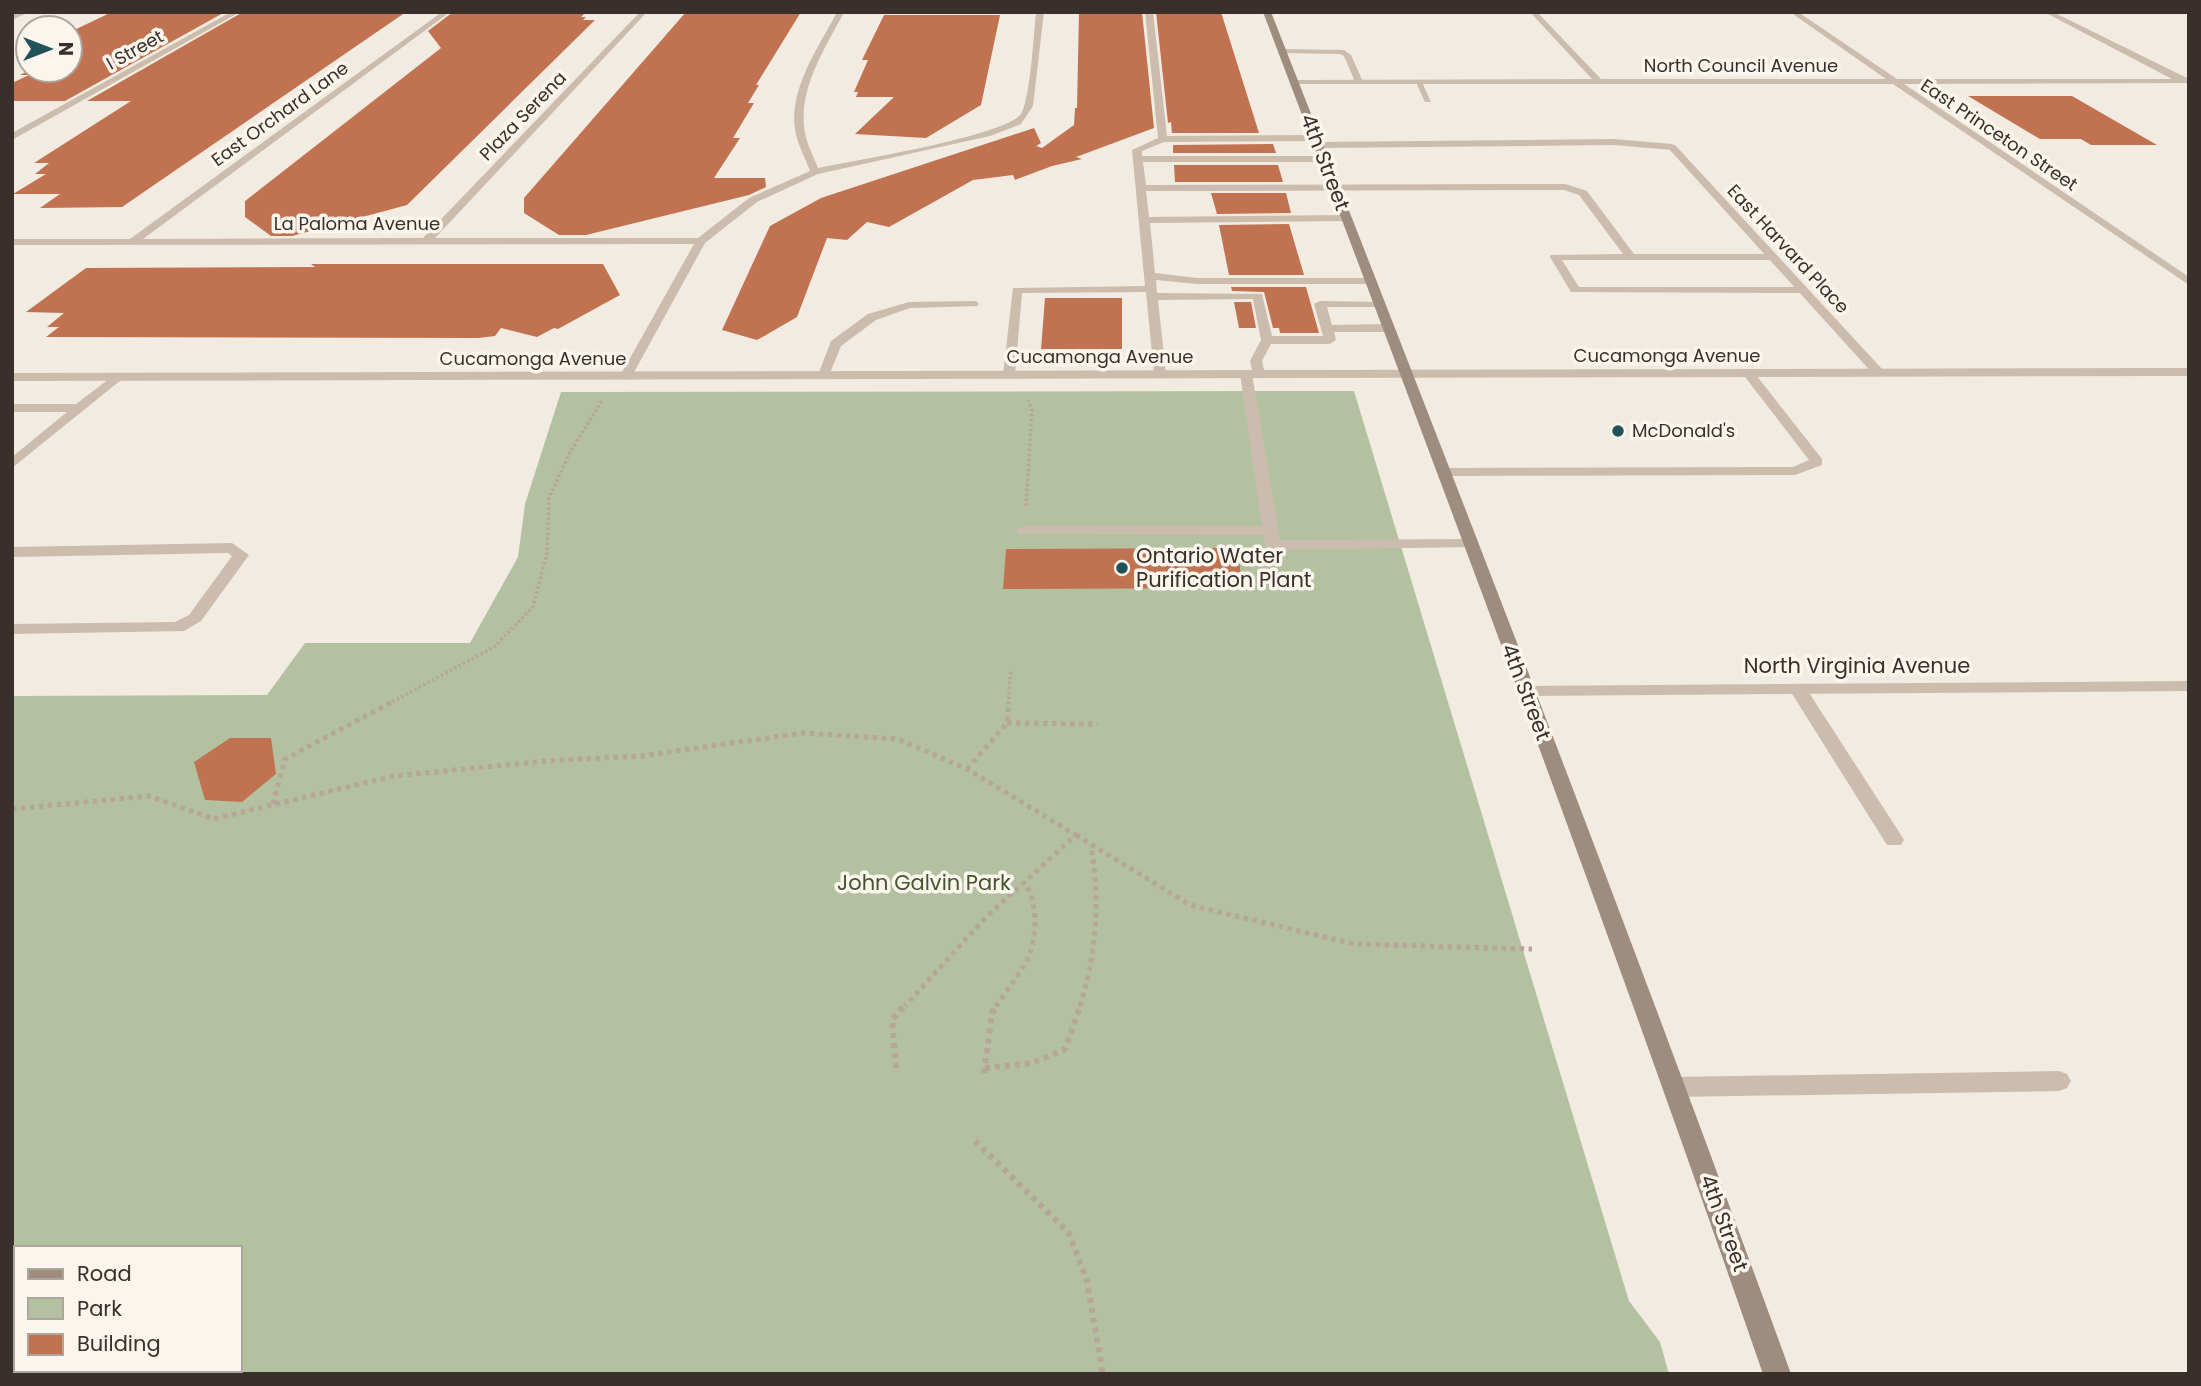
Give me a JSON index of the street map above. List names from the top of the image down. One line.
{"streets":{"main road":["4th Street"],"street":["I Street","North Council Avenue","East Orchard Lane","Plaza Serena","East Princeton Street","La Paloma Avenue","East Harvard Place","Cucamonga Avenue","North Virginia Avenue"]},"crossings":[["North Council Avenue","East Princeton Street"],["North Council Avenue","4th Street"],["East Orchard Lane","La Paloma Avenue"],["Plaza Serena","La Paloma Avenue"],["4th Street","East Harvard Place"],["4th Street","Cucamonga Avenue"],["4th Street","North Virginia Avenue"],["East Harvard Place","Cucamonga Avenue"]],"parks":["John Galvin Park"],"places":["McDonald's","Ontario Water Purification Plant"],"legend":["Road","Park","Building"],"north":"right"}
